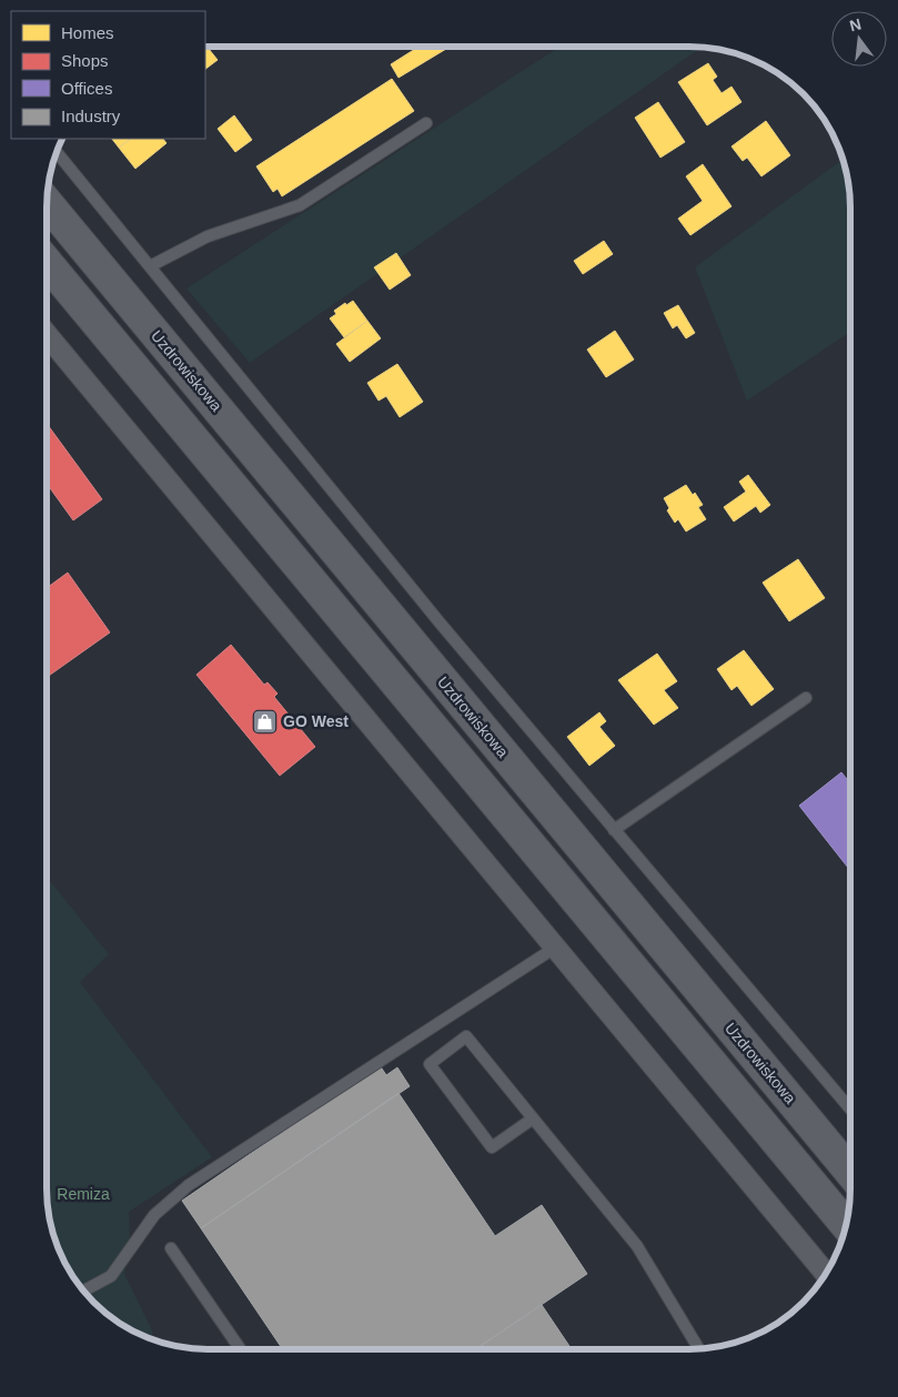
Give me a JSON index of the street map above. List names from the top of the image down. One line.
{"streets":{"main road":["Uzdrowiskowa"]},"parks":["Remiza"],"places":{"shop":["GO West"]},"legend":["Homes","Shops","Offices","Industry"],"north":"top"}
